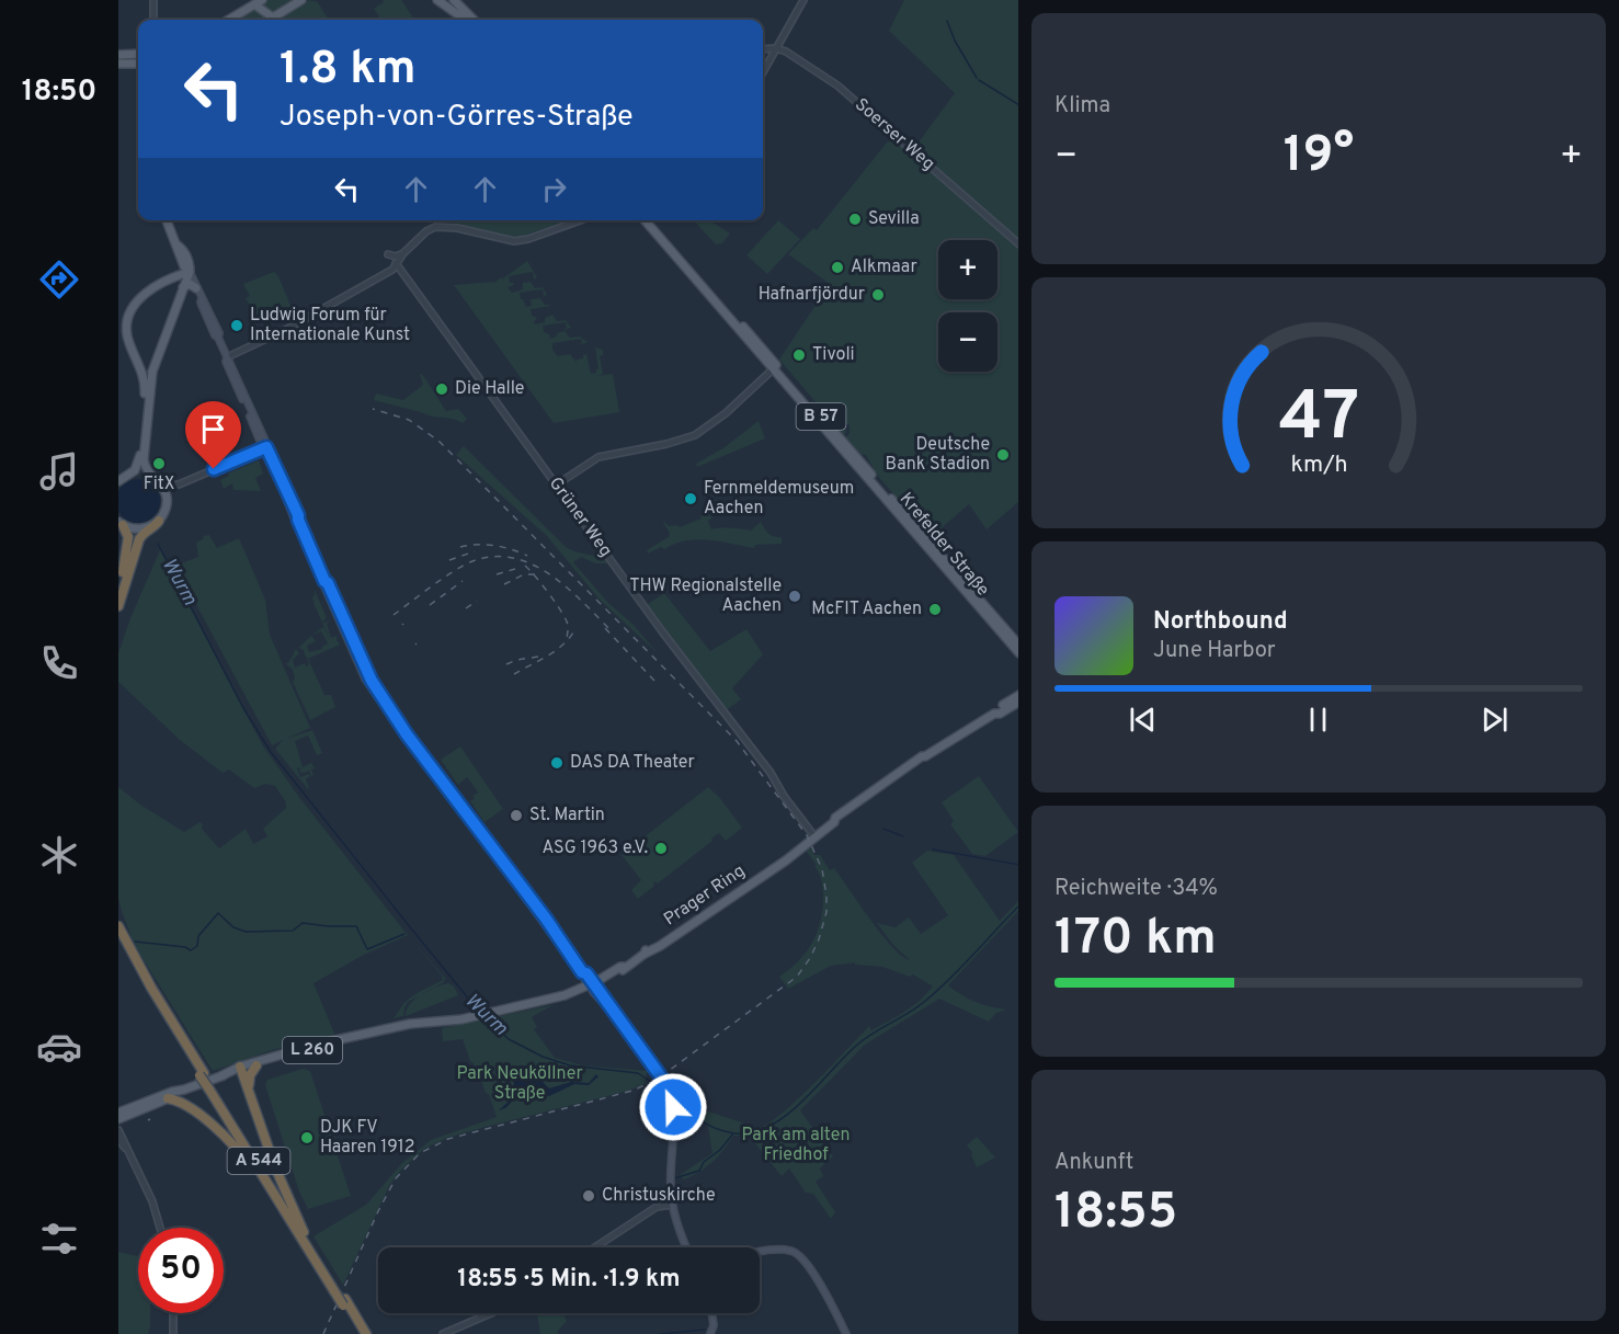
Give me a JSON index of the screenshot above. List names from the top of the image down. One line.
{"streets":{"highway":["A 544"],"main road":["B 57","Krefelder Straße","Prager Ring","L 260"],"street":["Soerser Weg","Grüner Weg"]},"crossings":[["Grüner Weg","Prager Ring"],["Prager Ring","L 260"]],"water":["Wurm"],"parks":["Park Neuköllner Straße","Park am alten Friedhof"],"places":["Sevilla","Alkmaar","Hafnarfjördur","Ludwig Forum für Internationale Kunst","Tivoli","Die Halle","Deutsche Bank Stadion","FitX","Fernmeldemuseum Aachen","THW Regionalstelle Aachen","McFIT Aachen","DAS DA Theater","St. Martin","ASG 1963 e.V.","DJK FV Haaren 1912","Christuskirche"],"page":{"tabs":"18:50","tile":["Klima",["Reichweite · 34%","170 km"],["Ankunft","18:55"]],"turn":["1.8 km","Joseph-von-Görres-Straße"],"heat":["−","19°","+"],"map_buttons":["+","−"],"song":["Northbound","June Harbor"],"limit":"50","trip":"18:55 · 5 Min. · 1.9 km","gauge":["47","km/h"]}}
